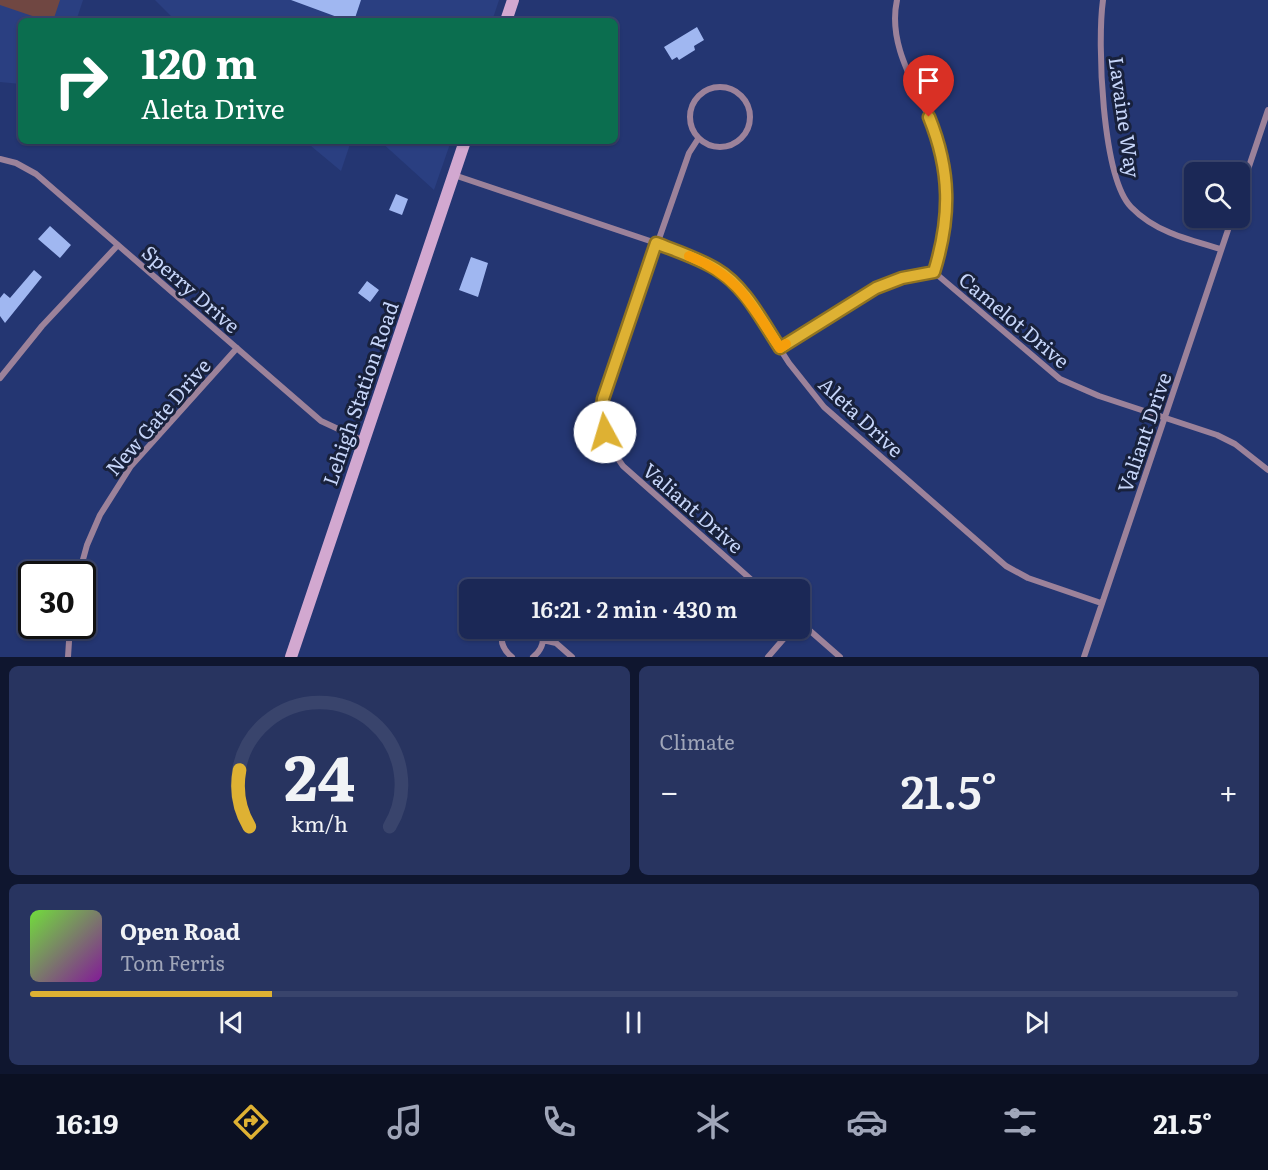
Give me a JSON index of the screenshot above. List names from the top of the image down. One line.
{"streets":{"main road":["Lehigh Station Road"],"street":["Lavaine Way","Sperry Drive","Camelot Drive","New Gate Drive","Aleta Drive","Valiant Drive"]},"crossings":[["Lavaine Way","Valiant Drive"],["Sperry Drive","Lehigh Station Road"],["Sperry Drive","New Gate Drive"],["Camelot Drive","Aleta Drive"],["Camelot Drive","Valiant Drive"],["Lehigh Station Road","Aleta Drive"],["Aleta Drive","Valiant Drive"]],"page":{"turn":["120 m","Aleta Drive"],"limit":"30","trip":"16:21 · 2 min · 430 m","tile":"Climate","heat":["−","21.5°","+"],"song":["Open Road","Tom Ferris"],"tabs":["16:19","21.5°"],"gauge":["24","km/h"]}}
